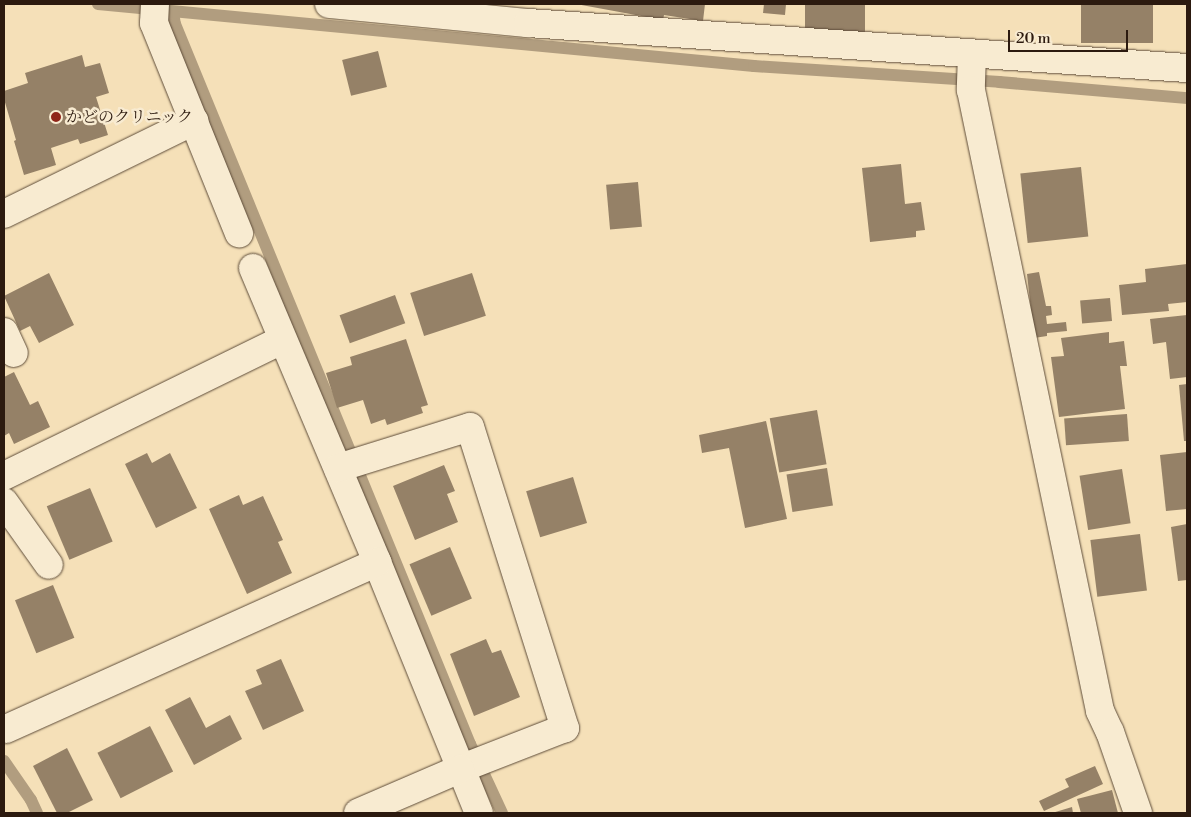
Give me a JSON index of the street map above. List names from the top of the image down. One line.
{"places":["かどのクリニック"],"scale_bar":"20 m"}
